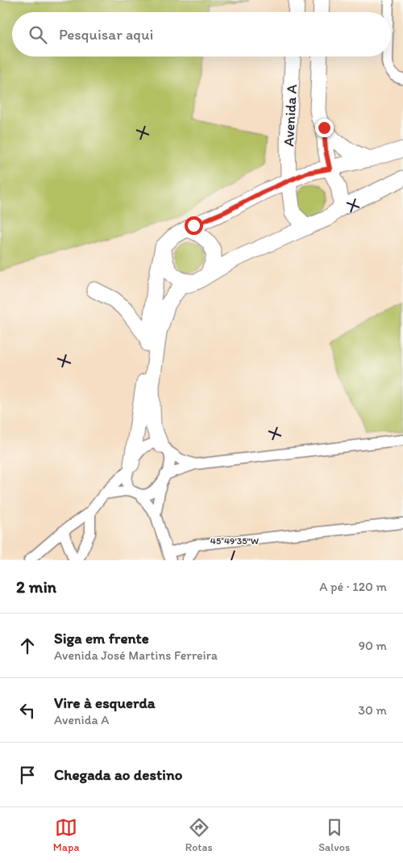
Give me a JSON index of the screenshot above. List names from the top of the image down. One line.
{"streets":{"street":["Avenida A"]},"page":{"search":"Pesquisar aqui","heading":["2 min","A pé · 120 m"],"list":[["Siga em frente","Avenida José Martins Ferreira","90 m"],["Vire à esquerda","Avenida A","30 m"],"Chegada ao destino"],"nav":["Mapa","Rotas","Salvos"]},"coordinates":["45°49'35\"W"]}
